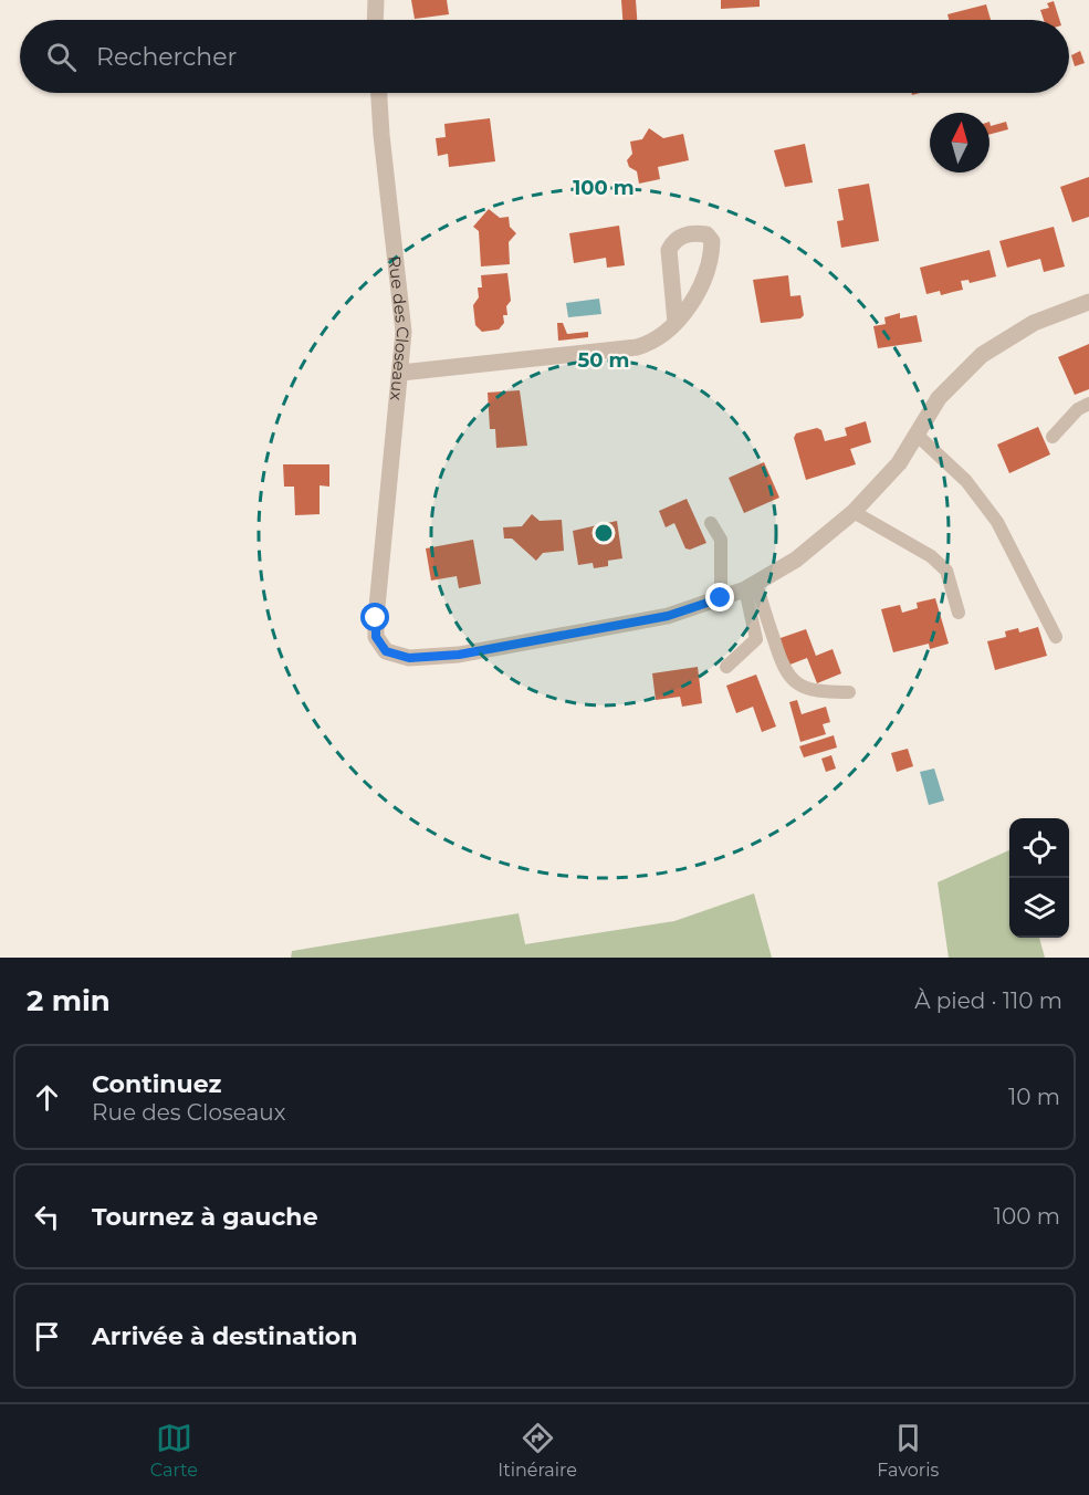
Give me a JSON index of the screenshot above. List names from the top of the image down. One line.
{"streets":{"street":["Rue des Closeaux"]},"north":"top","page":{"search":"Rechercher","heading":["2 min","À pied · 110 m"],"list":[["Continuez","Rue des Closeaux","10 m"],["Tournez à gauche","100 m"],"Arrivée à destination"],"nav":["Carte","Itinéraire","Favoris"]},"rings":["100 m","50 m"]}
